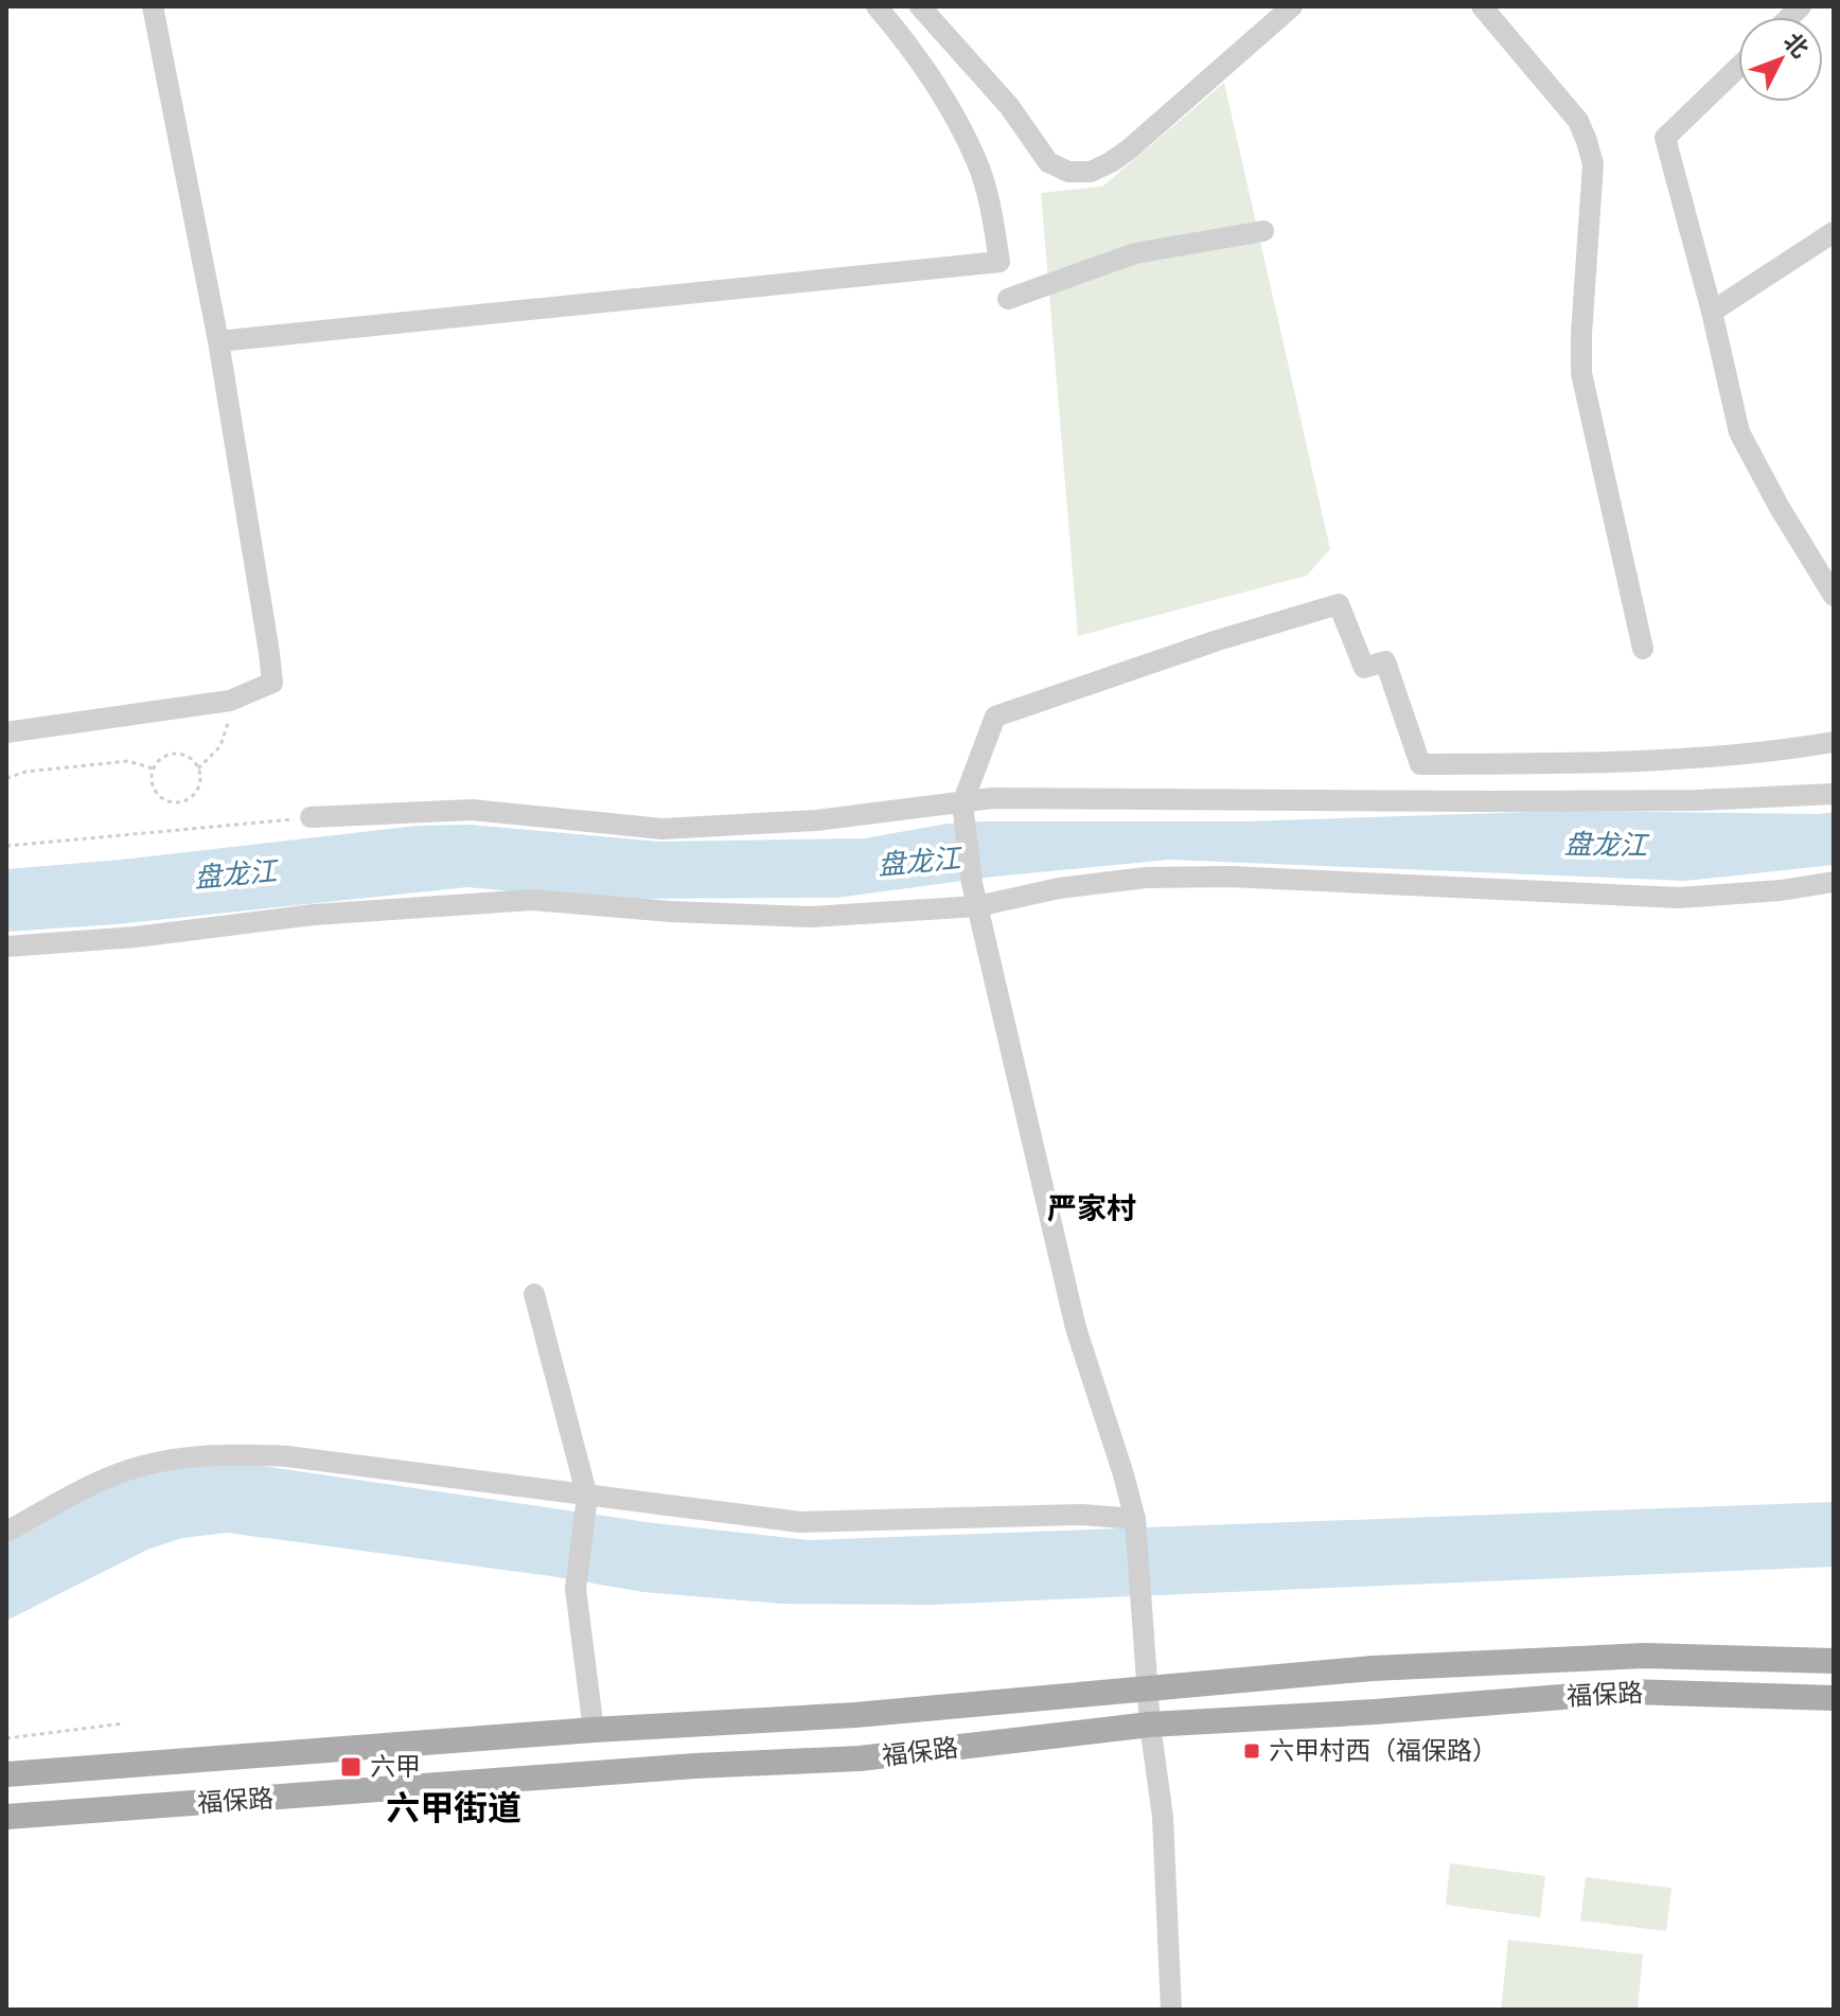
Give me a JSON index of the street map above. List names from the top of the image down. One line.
{"streets":{"main road":["福保路"]},"districts":["严家村","六甲街道"],"water":["盘龙江"],"places":{"transit":["六甲村西（福保路）","六甲"]},"north":"top right"}
